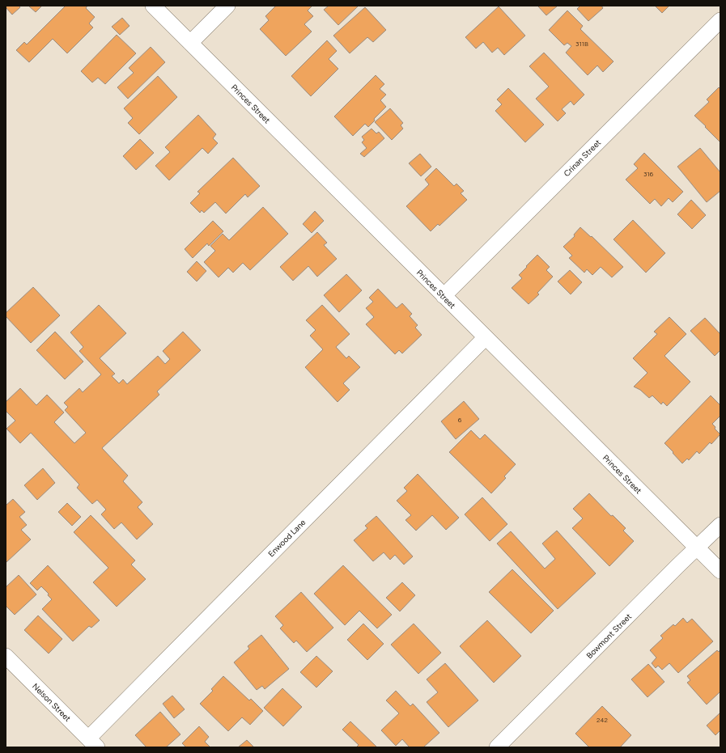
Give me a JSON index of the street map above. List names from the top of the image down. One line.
{"streets":{"street":["Princes Street","Crinan Street","Enwood Lane","Bowmont Street","Nelson Street"]},"crossings":[["Princes Street","Crinan Street"],["Princes Street","Enwood Lane"],["Princes Street","Bowmont Street"],["Enwood Lane","Nelson Street"]],"house_numbers":["311B","316","6","242"]}
